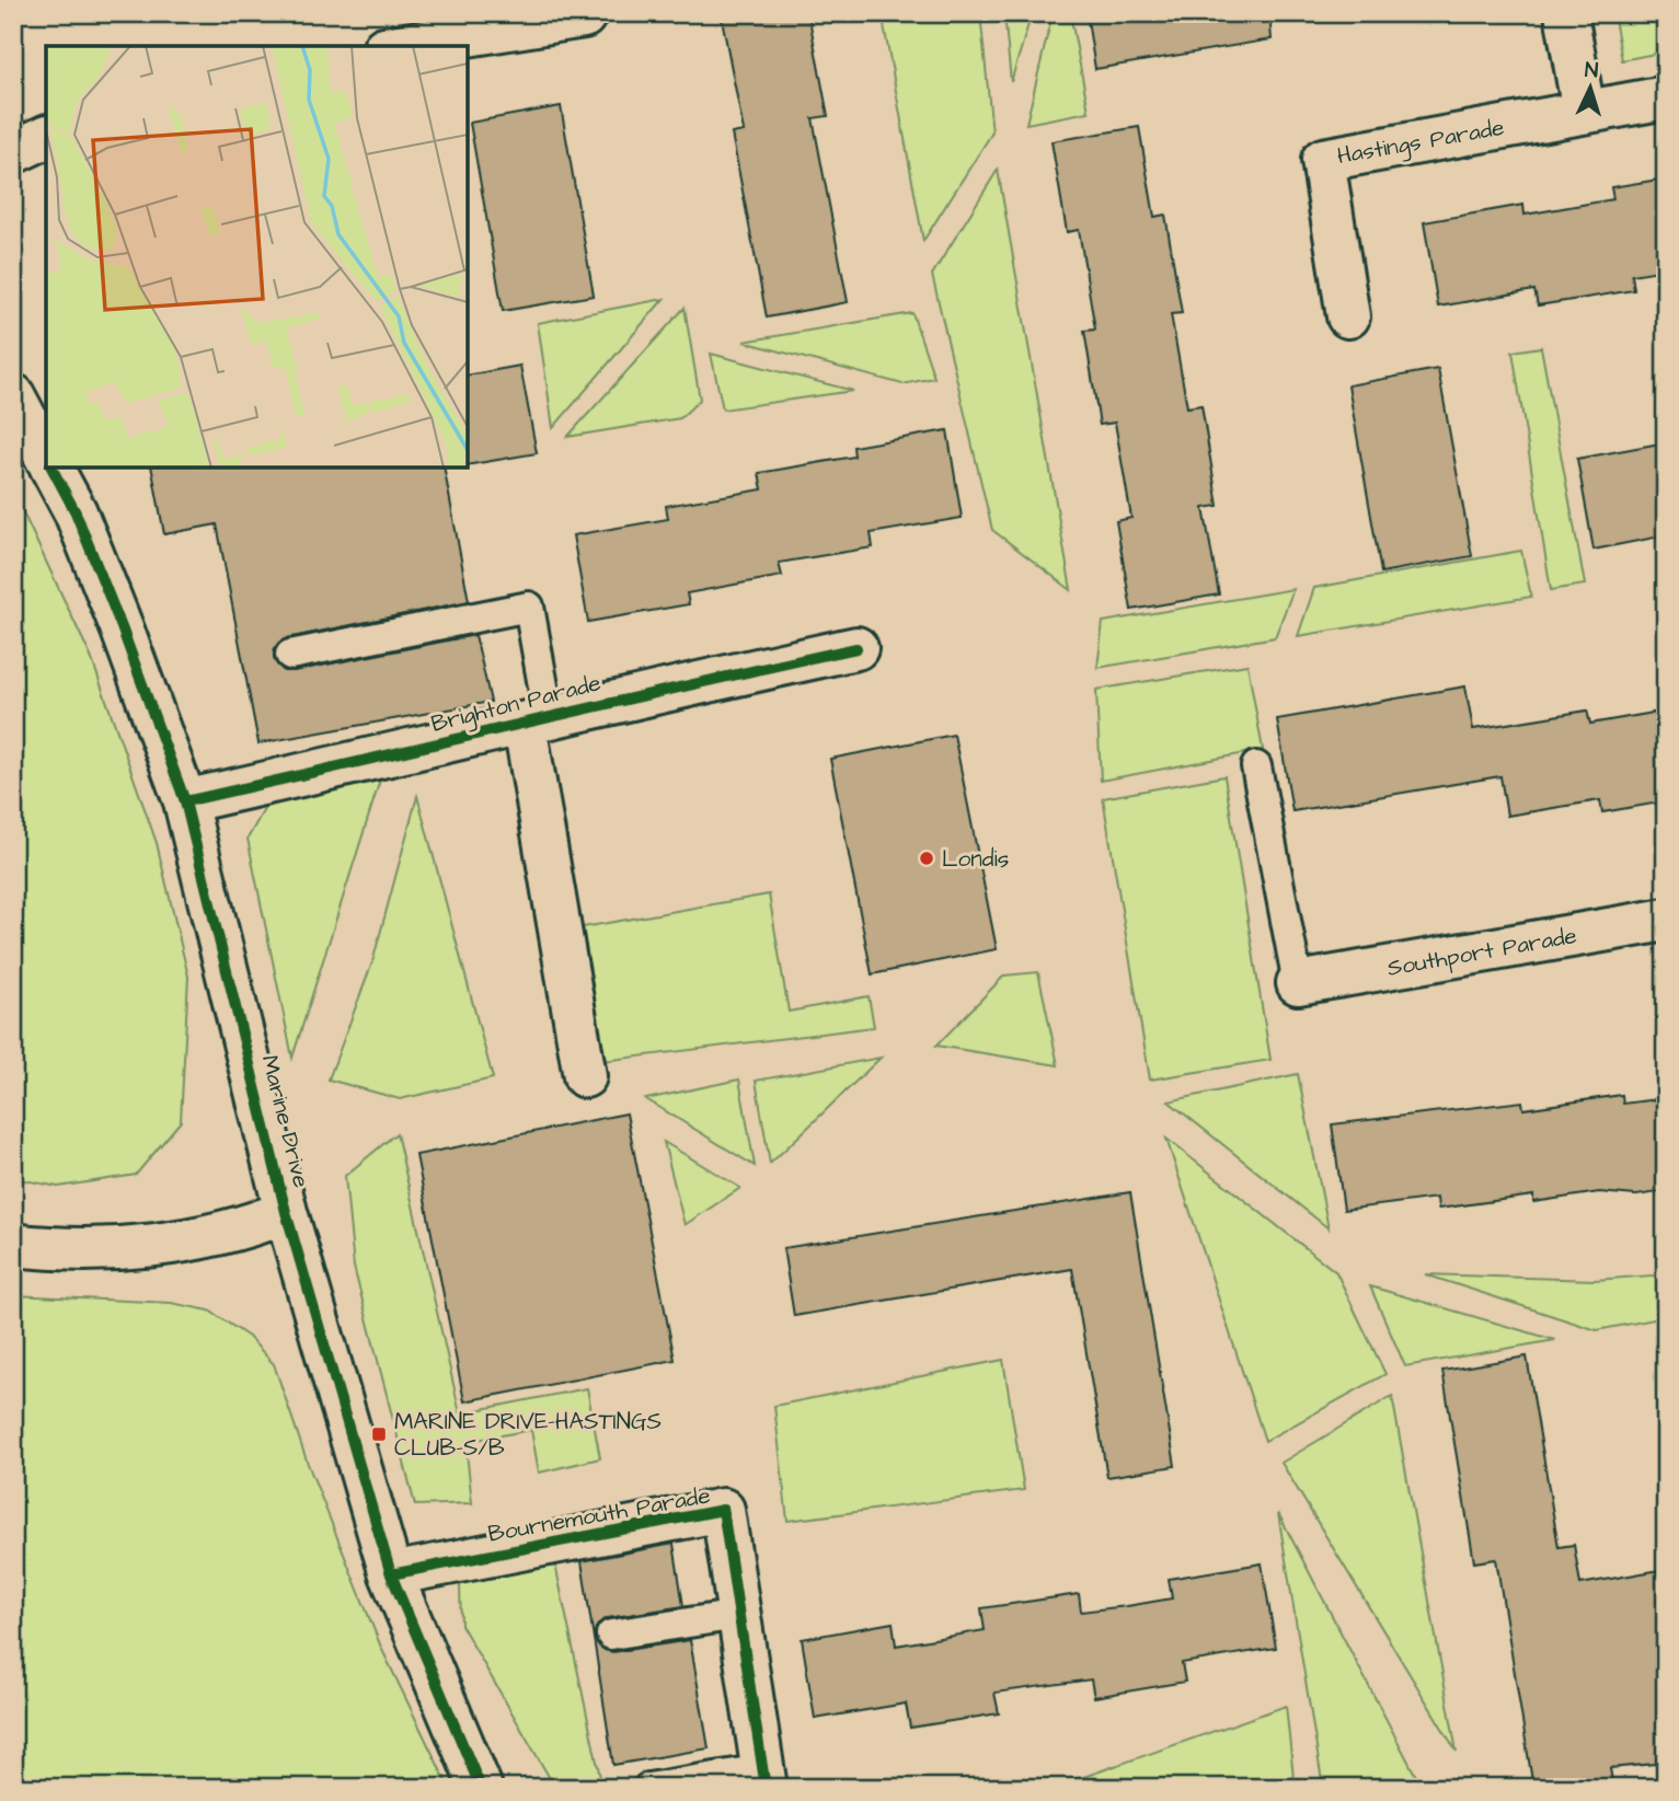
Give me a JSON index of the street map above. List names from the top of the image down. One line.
{"streets":{"street":["Hastings Parade","Brighton Parade","Southport Parade","Marine Drive","Bournemouth Parade"]},"crossings":[["Brighton Parade","Marine Drive"],["Marine Drive","Bournemouth Parade"]],"places":{"other":["Londis"],"transit":["MARINE DRIVE-HASTINGS CLUB-S/B"]},"north":"top"}
